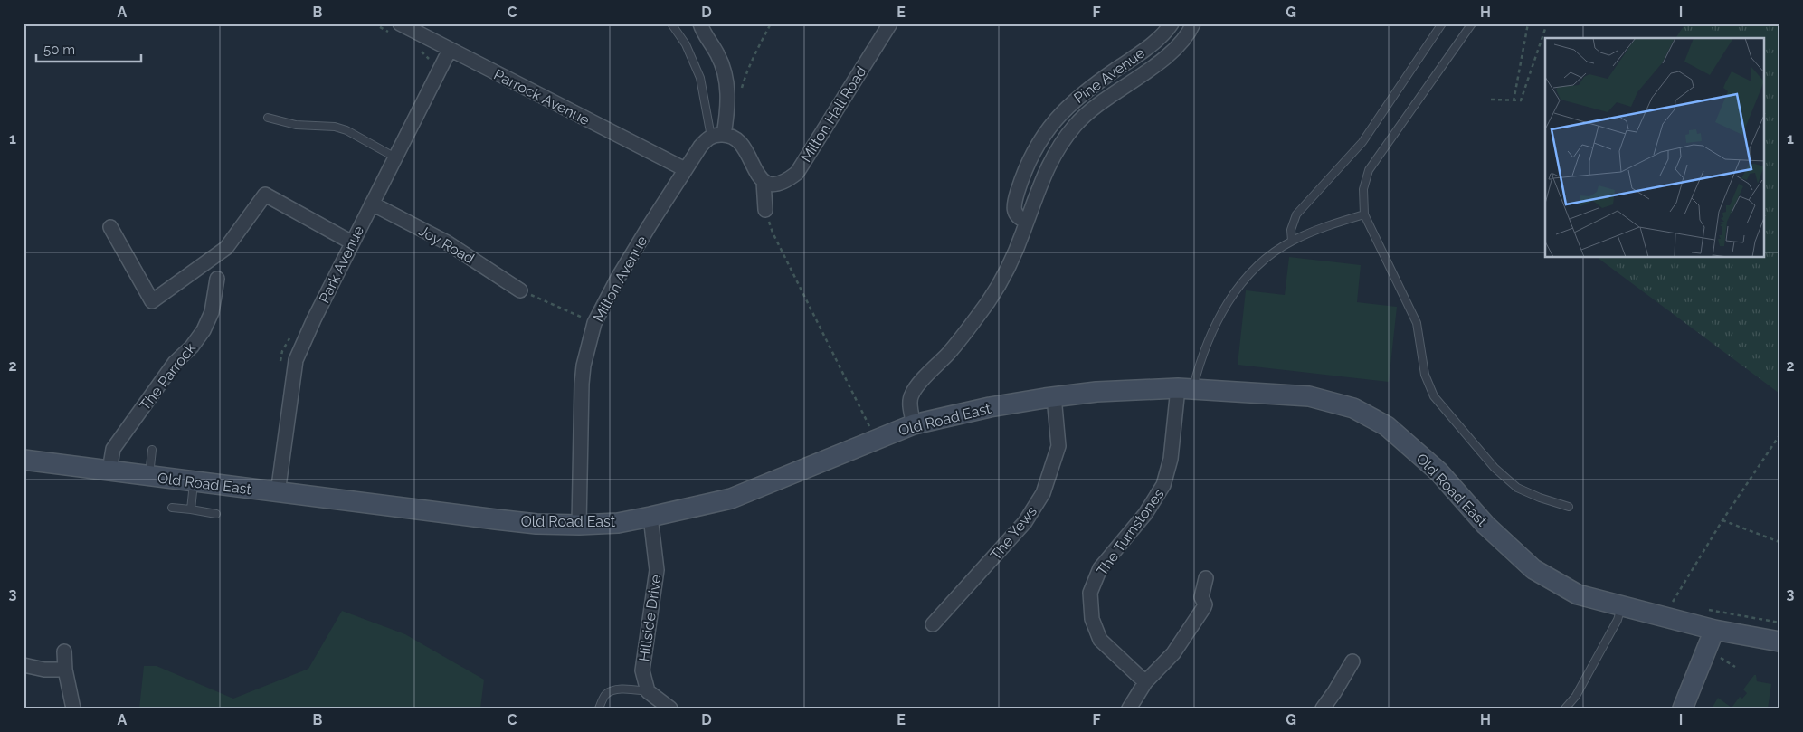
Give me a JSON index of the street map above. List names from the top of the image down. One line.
{"streets":{"main road":["Old Road East"],"street":["Pine Avenue","Parrock Avenue","Milton Hall Road","Joy Road","Park Avenue","Milton Avenue","The Parrock","The Turnstones","The Yews","Hillside Drive"]},"crossings":[["Pine Avenue","Old Road East"],["Parrock Avenue","Park Avenue"],["Parrock Avenue","Milton Avenue"],["Joy Road","Park Avenue"],["Park Avenue","Old Road East"],["Milton Avenue","Old Road East"],["The Parrock","Old Road East"],["Old Road East","The Turnstones"],["Old Road East","The Yews"],["Old Road East","Hillside Drive"]],"scale_bar":"50 m","grid":{"columns":["A","B","C","D","E","F","G","H","I"],"rows":["1","2","3"]}}
